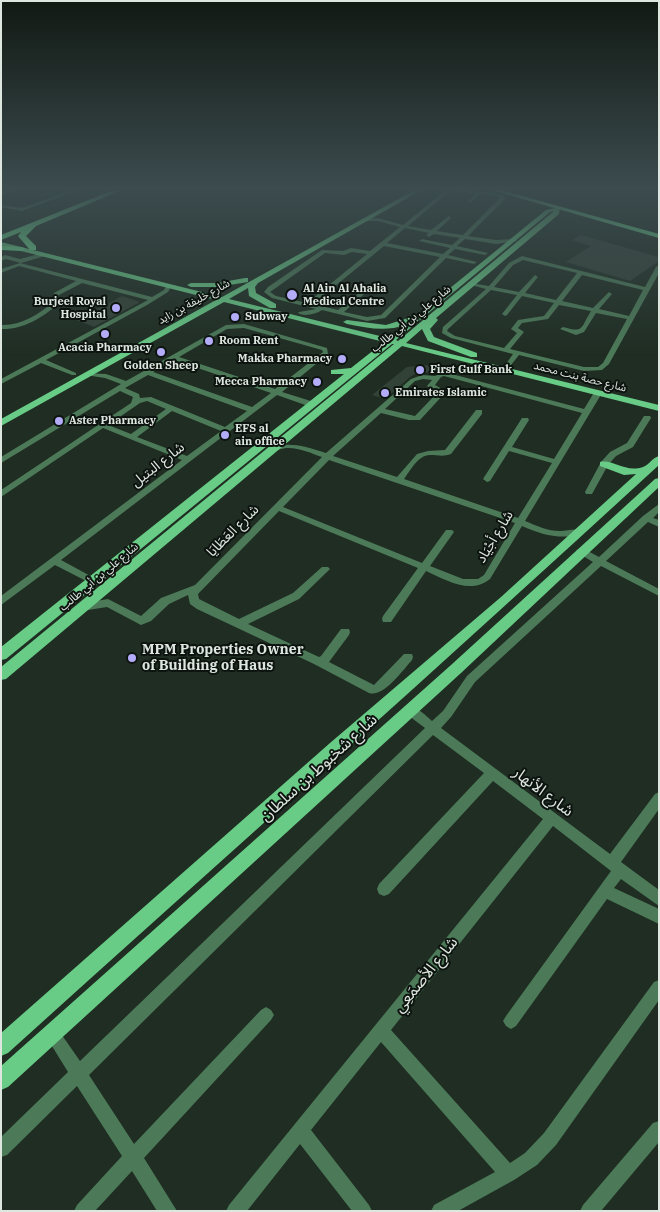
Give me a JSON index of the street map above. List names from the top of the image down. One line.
{"streets":{"main road":["شارع خليفة بن زايد","شارع علي بن أبي طالب","شارع حصة بنت محمد","شارع شخبوط بن سلطان"],"street":["شارع البتيل","شارع العَطَايَا","شارع أجْيَاد","شارع الأنهار","شارع الأصمَعِي"]},"crossings":[["شارع خليفة بن زايد","شارع حصة بنت محمد"],["شارع علي بن أبي طالب","شارع حصة بنت محمد"],["شارع حصة بنت محمد","شارع أجْيَاد"],["شارع العَطَايَا","شارع أجْيَاد"],["شارع شخبوط بن سلطان","شارع الأنهار"],["شارع الأنهار","شارع الأصمَعِي"]],"places":["Al Ain Al Ahalia Medical Centre","Burjeel Royal Hospital","Subway","Acacia Pharmacy","Room Rent","Golden Sheep","Makka Pharmacy","First Gulf Bank","Mecca Pharmacy","Emirates Islamic","Aster Pharmacy","EFS al ain office","MPM Properties Owner of Building of Haus"]}
